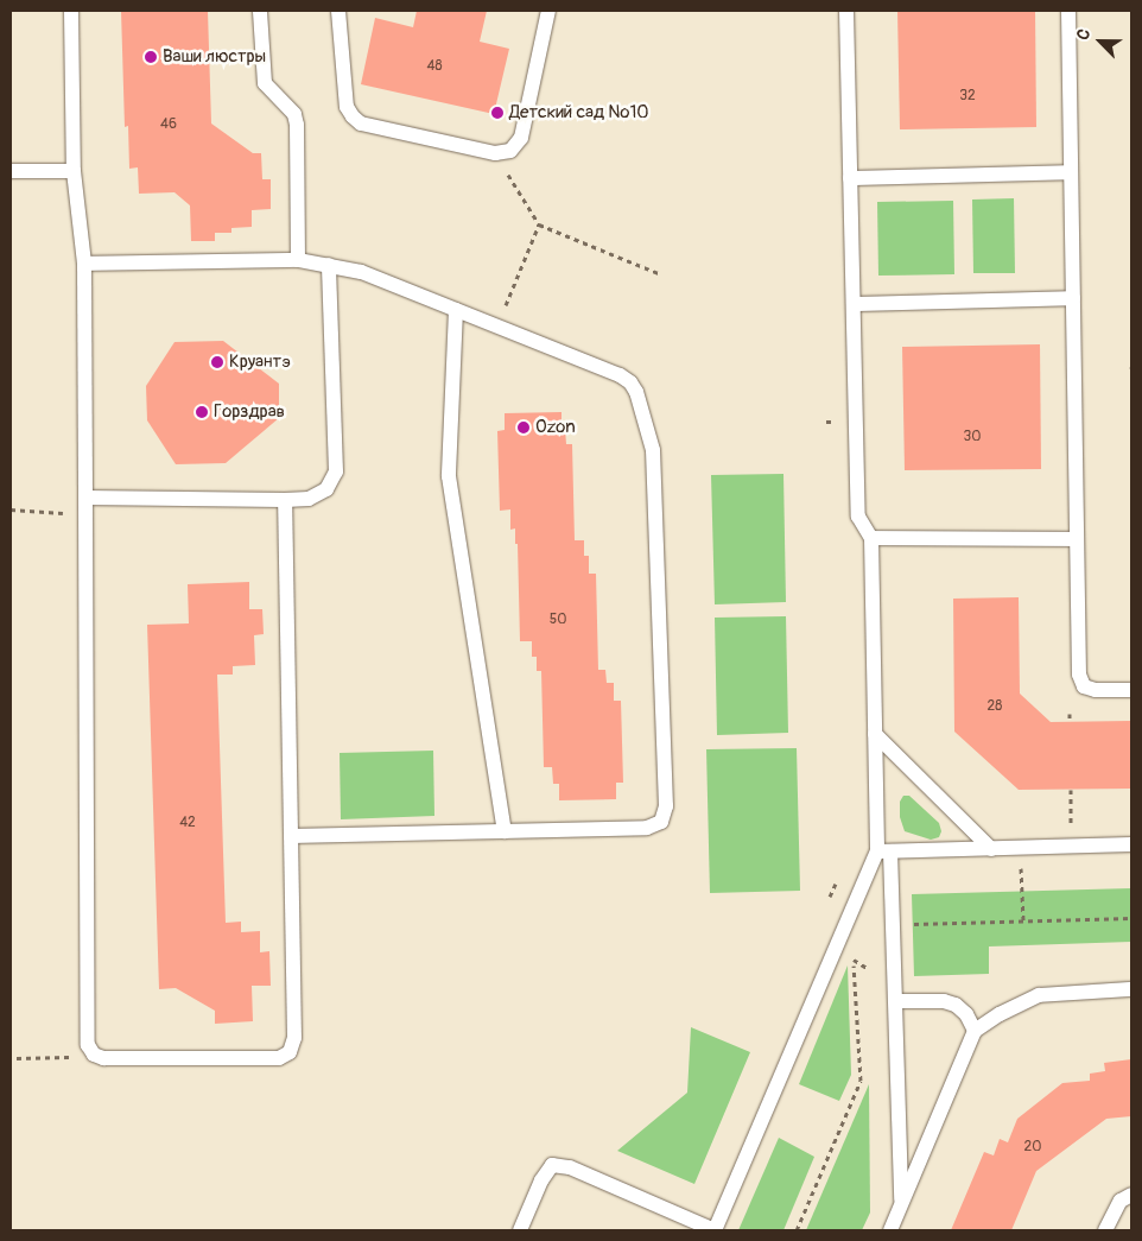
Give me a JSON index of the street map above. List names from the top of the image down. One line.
{"places":["Ваши люстры","Детский сад №10","Круантэ","Горздрав","Ozon"],"house_numbers":["48","32","46","30","50","28","42","20"],"north":"top left"}
